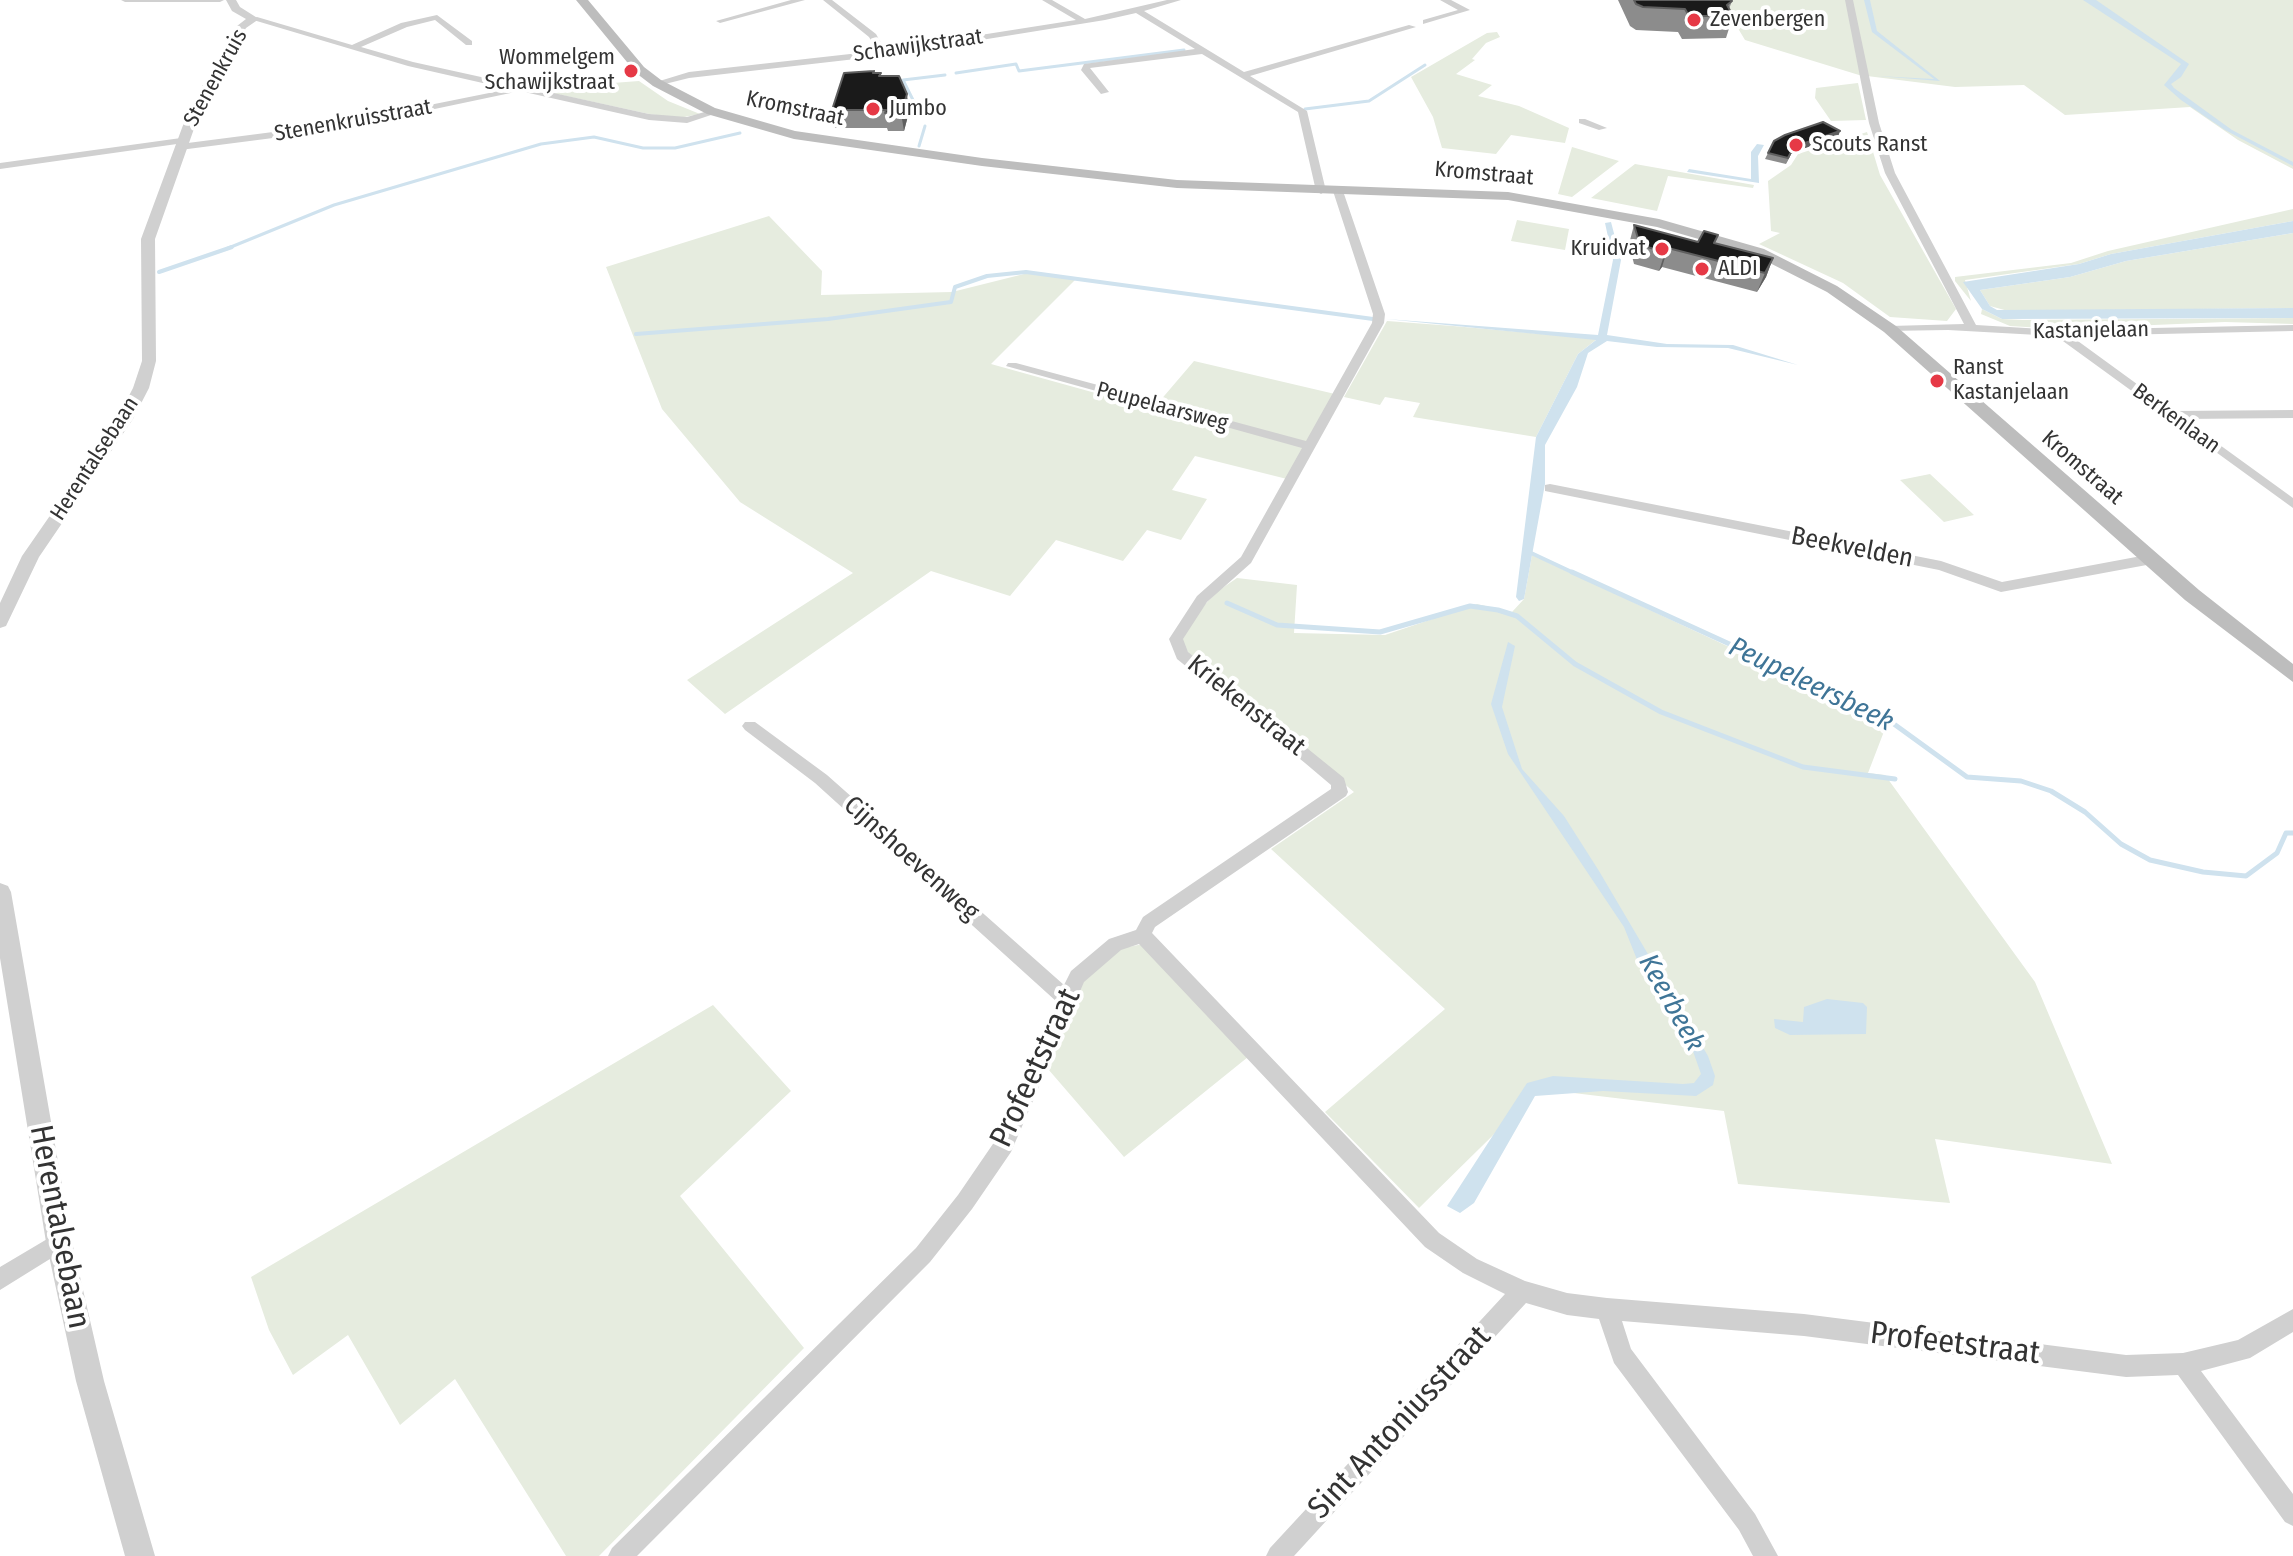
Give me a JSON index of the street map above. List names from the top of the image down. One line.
{"streets":{"main road":["Kromstraat"],"street":["Schawijkstraat","Stenenkruis","Stenenkruisstraat","Kastanjelaan","Peupelaarsweg","Berkenlaan","Herentalsebaan","Beekvelden","Kriekenstraat","Cijnshoevenweg","Profeetstraat","Sint Antoniusstraat"]},"crossings":[["Schawijkstraat","Kriekenstraat"],["Stenenkruis","Stenenkruisstraat"],["Stenenkruis","Herentalsebaan"],["Kromstraat","Stenenkruisstraat"],["Kromstraat","Kastanjelaan"],["Kromstraat","Beekvelden"],["Kromstraat","Kriekenstraat"],["Stenenkruisstraat","Herentalsebaan"],["Kastanjelaan","Berkenlaan"],["Peupelaarsweg","Kriekenstraat"],["Kriekenstraat","Profeetstraat"],["Cijnshoevenweg","Profeetstraat"],["Profeetstraat","Sint Antoniusstraat"]],"water":["Peupeleersbeek","Keerbeek"],"places":["Zevenbergen","Wommelgem Schawijkstraat","Jumbo","Scouts Ranst","Kruidvat","ALDI","Ranst Kastanjelaan"]}
